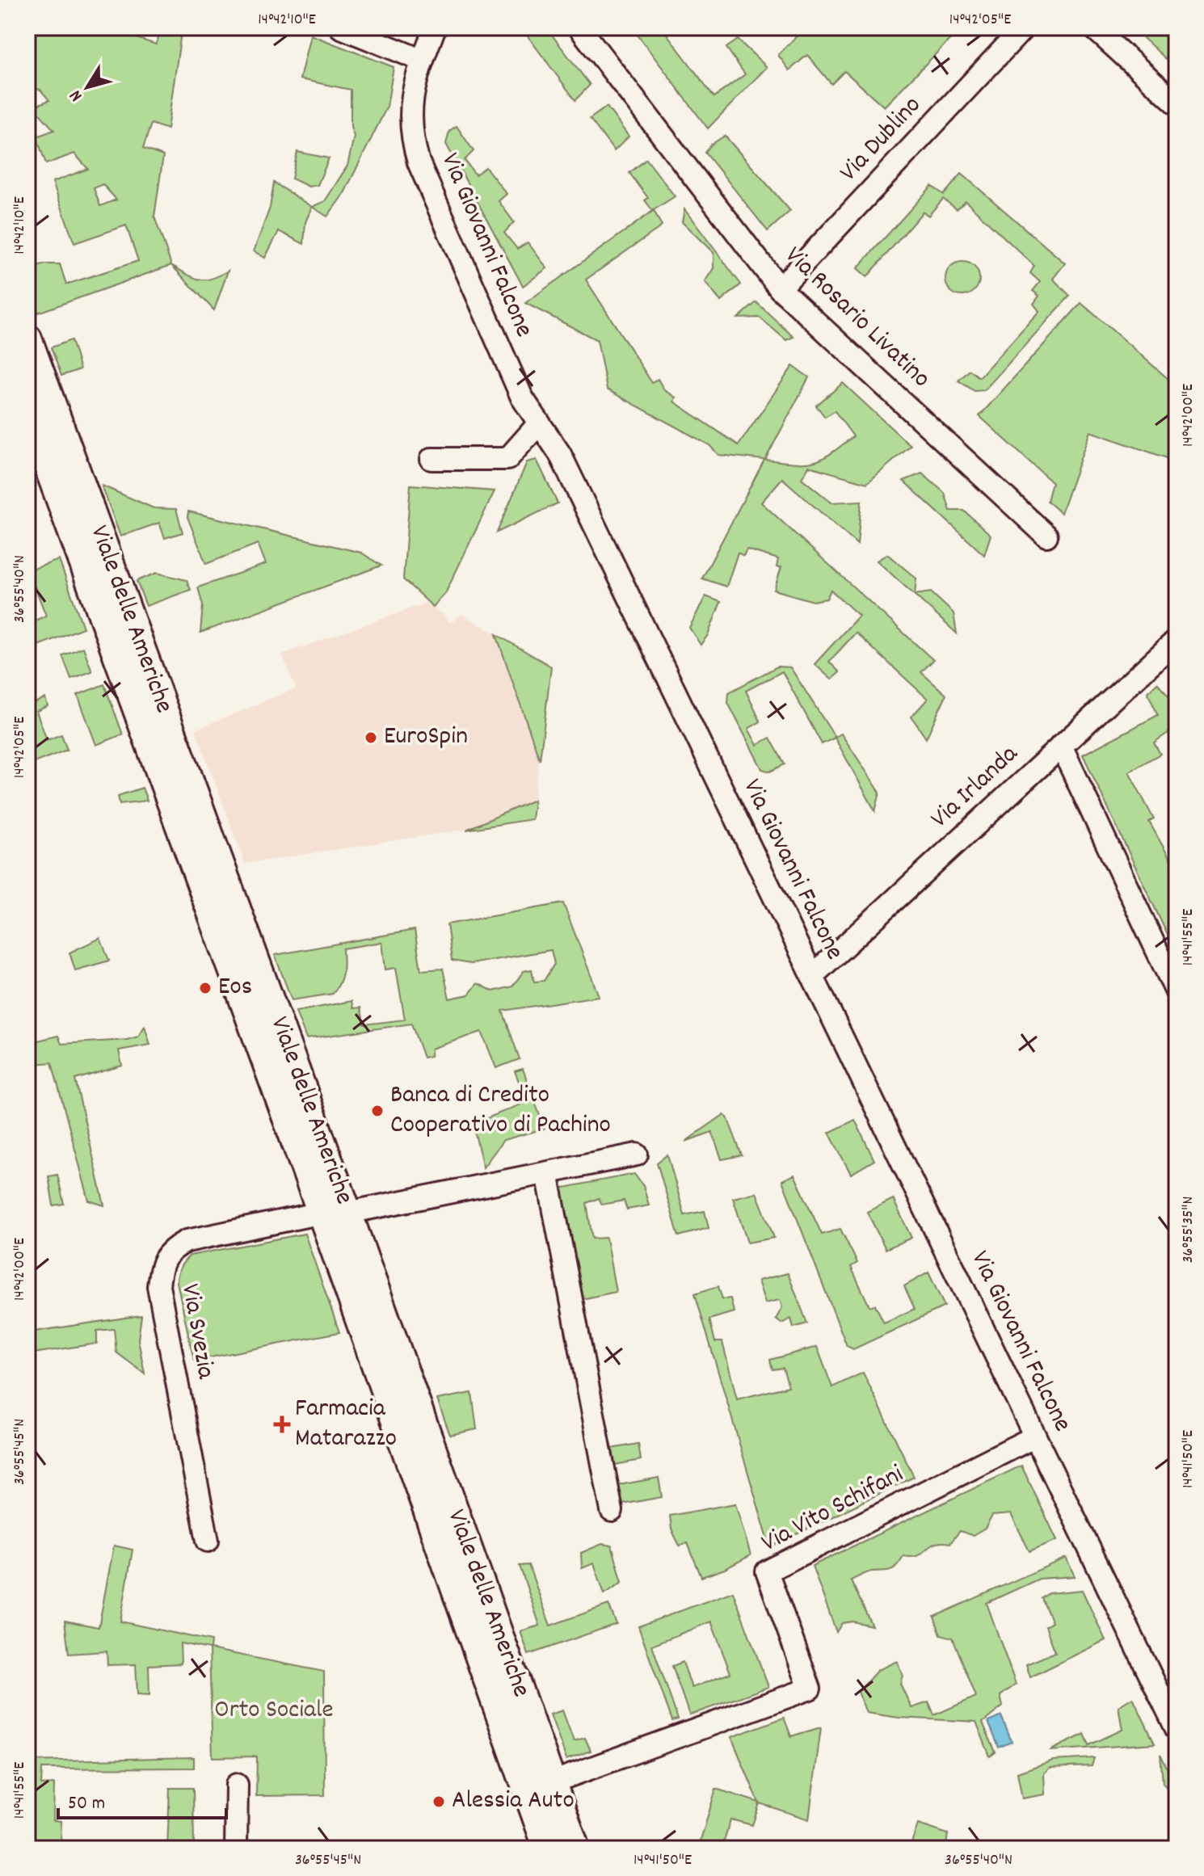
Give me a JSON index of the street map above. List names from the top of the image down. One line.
{"streets":{"main road":["Viale delle Americhe"],"street":["Via Dublino","Via Giovanni Falcone","Via Rosario Livatino","Via Irlanda","Via Svezia","Via Vito Schifani"]},"crossings":[["Via Dublino","Via Rosario Livatino"],["Via Giovanni Falcone","Via Irlanda"],["Via Giovanni Falcone","Via Vito Schifani"],["Viale delle Americhe","Via Svezia"],["Viale delle Americhe","Via Vito Schifani"]],"parks":["Orto Sociale"],"places":{"other":["EuroSpin","Eos","Banca di Credito Cooperativo di Pachino","Alessia Auto"],"health":["Farmacia Matarazzo"]},"scale_bar":"50 m","north":"bottom left","coordinates":["14°42'10\"E","14°42'05\"E","14°42'00\"E","36°55'40\"N","14°41'55\"E","36°55'35\"N","36°55'45\"N","14°41'50\"E"]}
